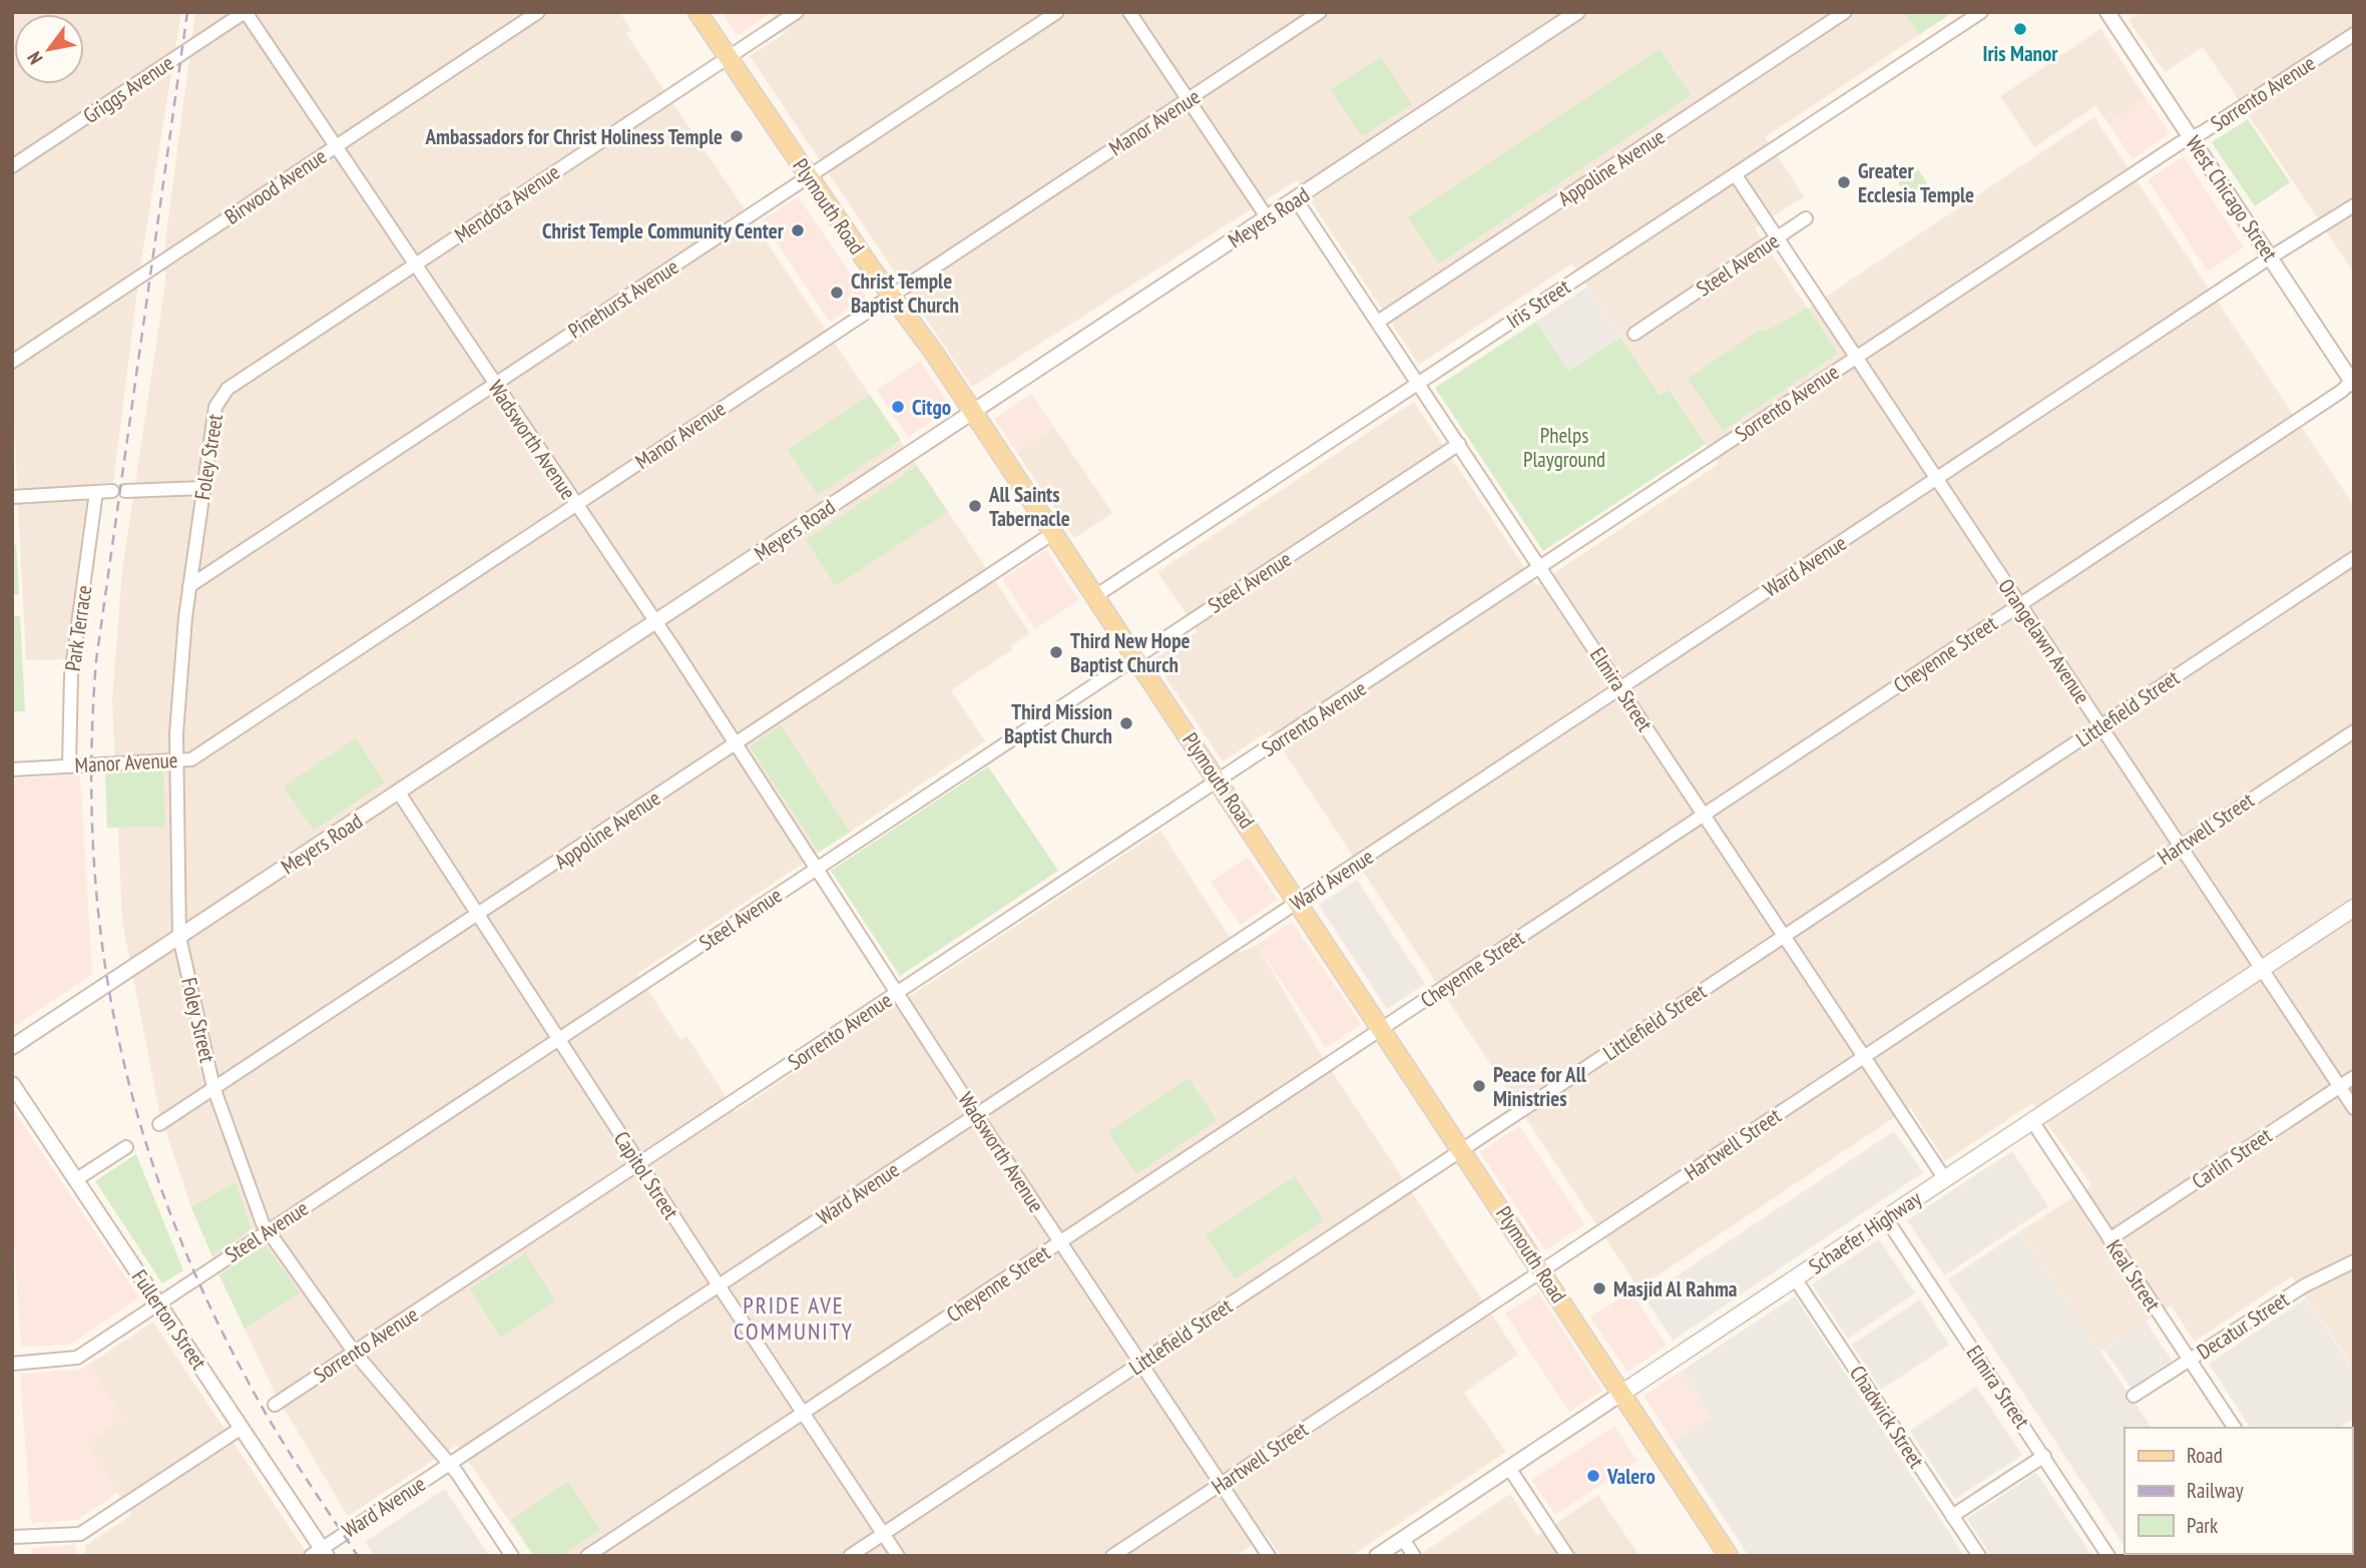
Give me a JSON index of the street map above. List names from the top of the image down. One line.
{"streets":{"main road":["Plymouth Road","Schaefer Highway"],"street":["Griggs Avenue","Sorrento Avenue","Manor Avenue","Appoline Avenue","Birwood Avenue","West Chicago Street","Mendota Avenue","Meyers Road","Steel Avenue","Pinehurst Avenue","Iris Street","Wadsworth Avenue","Foley Street","Ward Avenue","Park Terrace","Orangelawn Avenue","Cheyenne Street","Elmira Street","Littlefield Street","Hartwell Street","Carlin Street","Capitol Street","Keal Street","Fullerton Street","Decatur Street","Chadwick Street"]},"crossings":[["Griggs Avenue","Wadsworth Avenue"],["Sorrento Avenue","West Chicago Street"],["Sorrento Avenue","Plymouth Road"],["Sorrento Avenue","Wadsworth Avenue"],["Sorrento Avenue","Foley Street"],["Sorrento Avenue","Orangelawn Avenue"],["Sorrento Avenue","Elmira Street"],["Sorrento Avenue","Capitol Street"],["Manor Avenue","Plymouth Road"],["Manor Avenue","Wadsworth Avenue"],["Manor Avenue","Foley Street"],["Manor Avenue","Park Terrace"],["Appoline Avenue","Plymouth Road"],["Appoline Avenue","Wadsworth Avenue"],["Appoline Avenue","Foley Street"],["Appoline Avenue","Elmira Street"],["Appoline Avenue","Capitol Street"],["Birwood Avenue","Wadsworth Avenue"],["West Chicago Street","Ward Avenue"],["West Chicago Street","Cheyenne Street"],["Mendota Avenue","Plymouth Road"],["Mendota Avenue","Wadsworth Avenue"],["Mendota Avenue","Foley Street"],["Plymouth Road","Meyers Road"],["Plymouth Road","Steel Avenue"],["Plymouth Road","Pinehurst Avenue"],["Plymouth Road","Iris Street"],["Plymouth Road","Ward Avenue"],["Plymouth Road","Cheyenne Street"],["Plymouth Road","Littlefield Street"],["Plymouth Road","Hartwell Street"],["Plymouth Road","Schaefer Highway"],["Meyers Road","Wadsworth Avenue"],["Meyers Road","Foley Street"],["Meyers Road","Elmira Street"],["Meyers Road","Capitol Street"],["Steel Avenue","Wadsworth Avenue"],["Steel Avenue","Foley Street"],["Steel Avenue","Orangelawn Avenue"],["Steel Avenue","Elmira Street"],["Steel Avenue","Capitol Street"],["Steel Avenue","Fullerton Street"],["Pinehurst Avenue","Wadsworth Avenue"],["Pinehurst Avenue","Foley Street"],["Iris Street","Orangelawn Avenue"],["Iris Street","Elmira Street"],["Wadsworth Avenue","Ward Avenue"],["Wadsworth Avenue","Cheyenne Street"],["Wadsworth Avenue","Littlefield Street"],["Wadsworth Avenue","Hartwell Street"],["Foley Street","Ward Avenue"],["Ward Avenue","Orangelawn Avenue"],["Ward Avenue","Elmira Street"],["Ward Avenue","Capitol Street"],["Ward Avenue","Fullerton Street"],["Orangelawn Avenue","Cheyenne Street"],["Orangelawn Avenue","Littlefield Street"],["Orangelawn Avenue","Hartwell Street"],["Orangelawn Avenue","Carlin Street"],["Orangelawn Avenue","Schaefer Highway"],["Cheyenne Street","Elmira Street"],["Cheyenne Street","Capitol Street"],["Elmira Street","Littlefield Street"],["Elmira Street","Hartwell Street"],["Elmira Street","Schaefer Highway"],["Littlefield Street","Capitol Street"],["Carlin Street","Keal Street"],["Schaefer Highway","Keal Street"],["Schaefer Highway","Chadwick Street"],["Keal Street","Decatur Street"]],"districts":["PRIDE AVE COMMUNITY"],"parks":["Phelps Playground"],"places":["Iris Manor","Ambassadors for Christ Holiness Temple","Greater Ecclesia Temple","Christ Temple Community Center","Christ Temple Baptist Church","Citgo","All Saints Tabernacle","Third New Hope Baptist Church","Third Mission Baptist Church","Peace for All Ministries","Masjid Al Rahma","Valero"],"legend":["Road","Railway","Park"],"north":"bottom left"}
